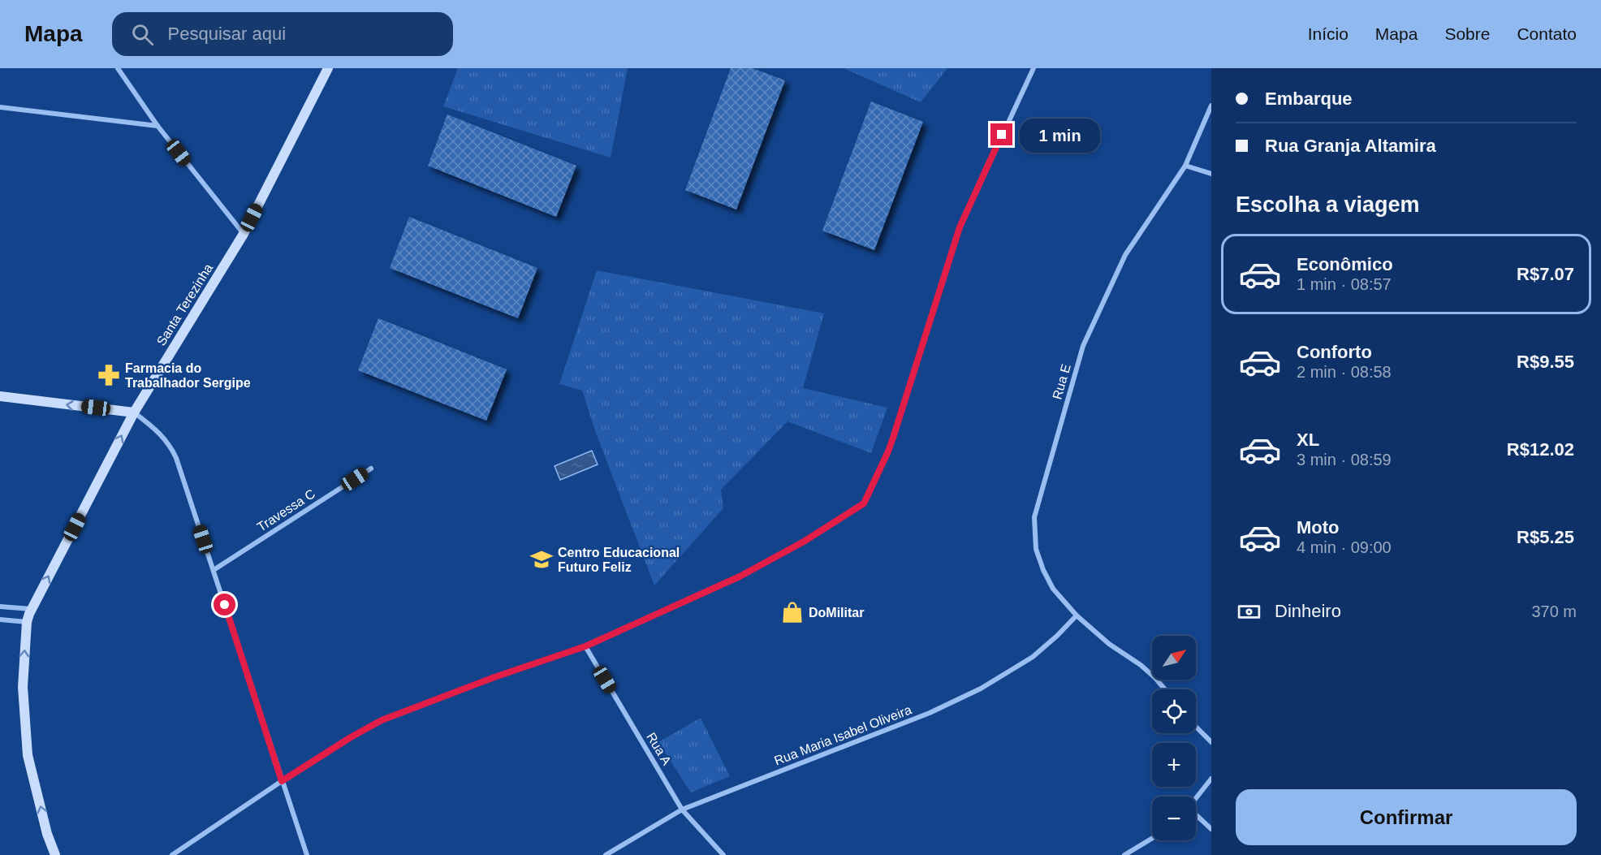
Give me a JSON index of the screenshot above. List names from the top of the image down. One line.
{"streets":{"main road":["Santa Terezinha"],"street":["Rua E","Travessa C","Rua Maria Isabel Oliveira","Rua A"]},"crossings":[["Rua E","Rua Maria Isabel Oliveira"],["Rua Maria Isabel Oliveira","Rua A"]],"one_way":["Santa Terezinha"],"places":{"pharmacy":["Farmacia do Trabalhador Sergipe"],"school or university":["Centro Educacional Futuro Feliz"],"shop":["DoMilitar"]},"north":"top right","page":{"header":"Mapa","search":"Pesquisar aqui","nav":["Início","Mapa","Sobre","Contato"],"banner":["Embarque","Rua Granja Altamira"],"bubble":"1 min","heading":"Escolha a viagem","list":[{"name":"Econômico","note":"1 min · 08:57","value":"R$7.07"},{"name":"Conforto","note":"2 min · 08:58","value":"R$9.55"},{"name":"XL","note":"3 min · 08:59","value":"R$12.02"},{"name":"Moto","note":"4 min · 09:00","value":"R$5.25"}],"pay":["Dinheiro","370 m"],"map_buttons":["+","−"],"buttons":"Confirmar"}}
